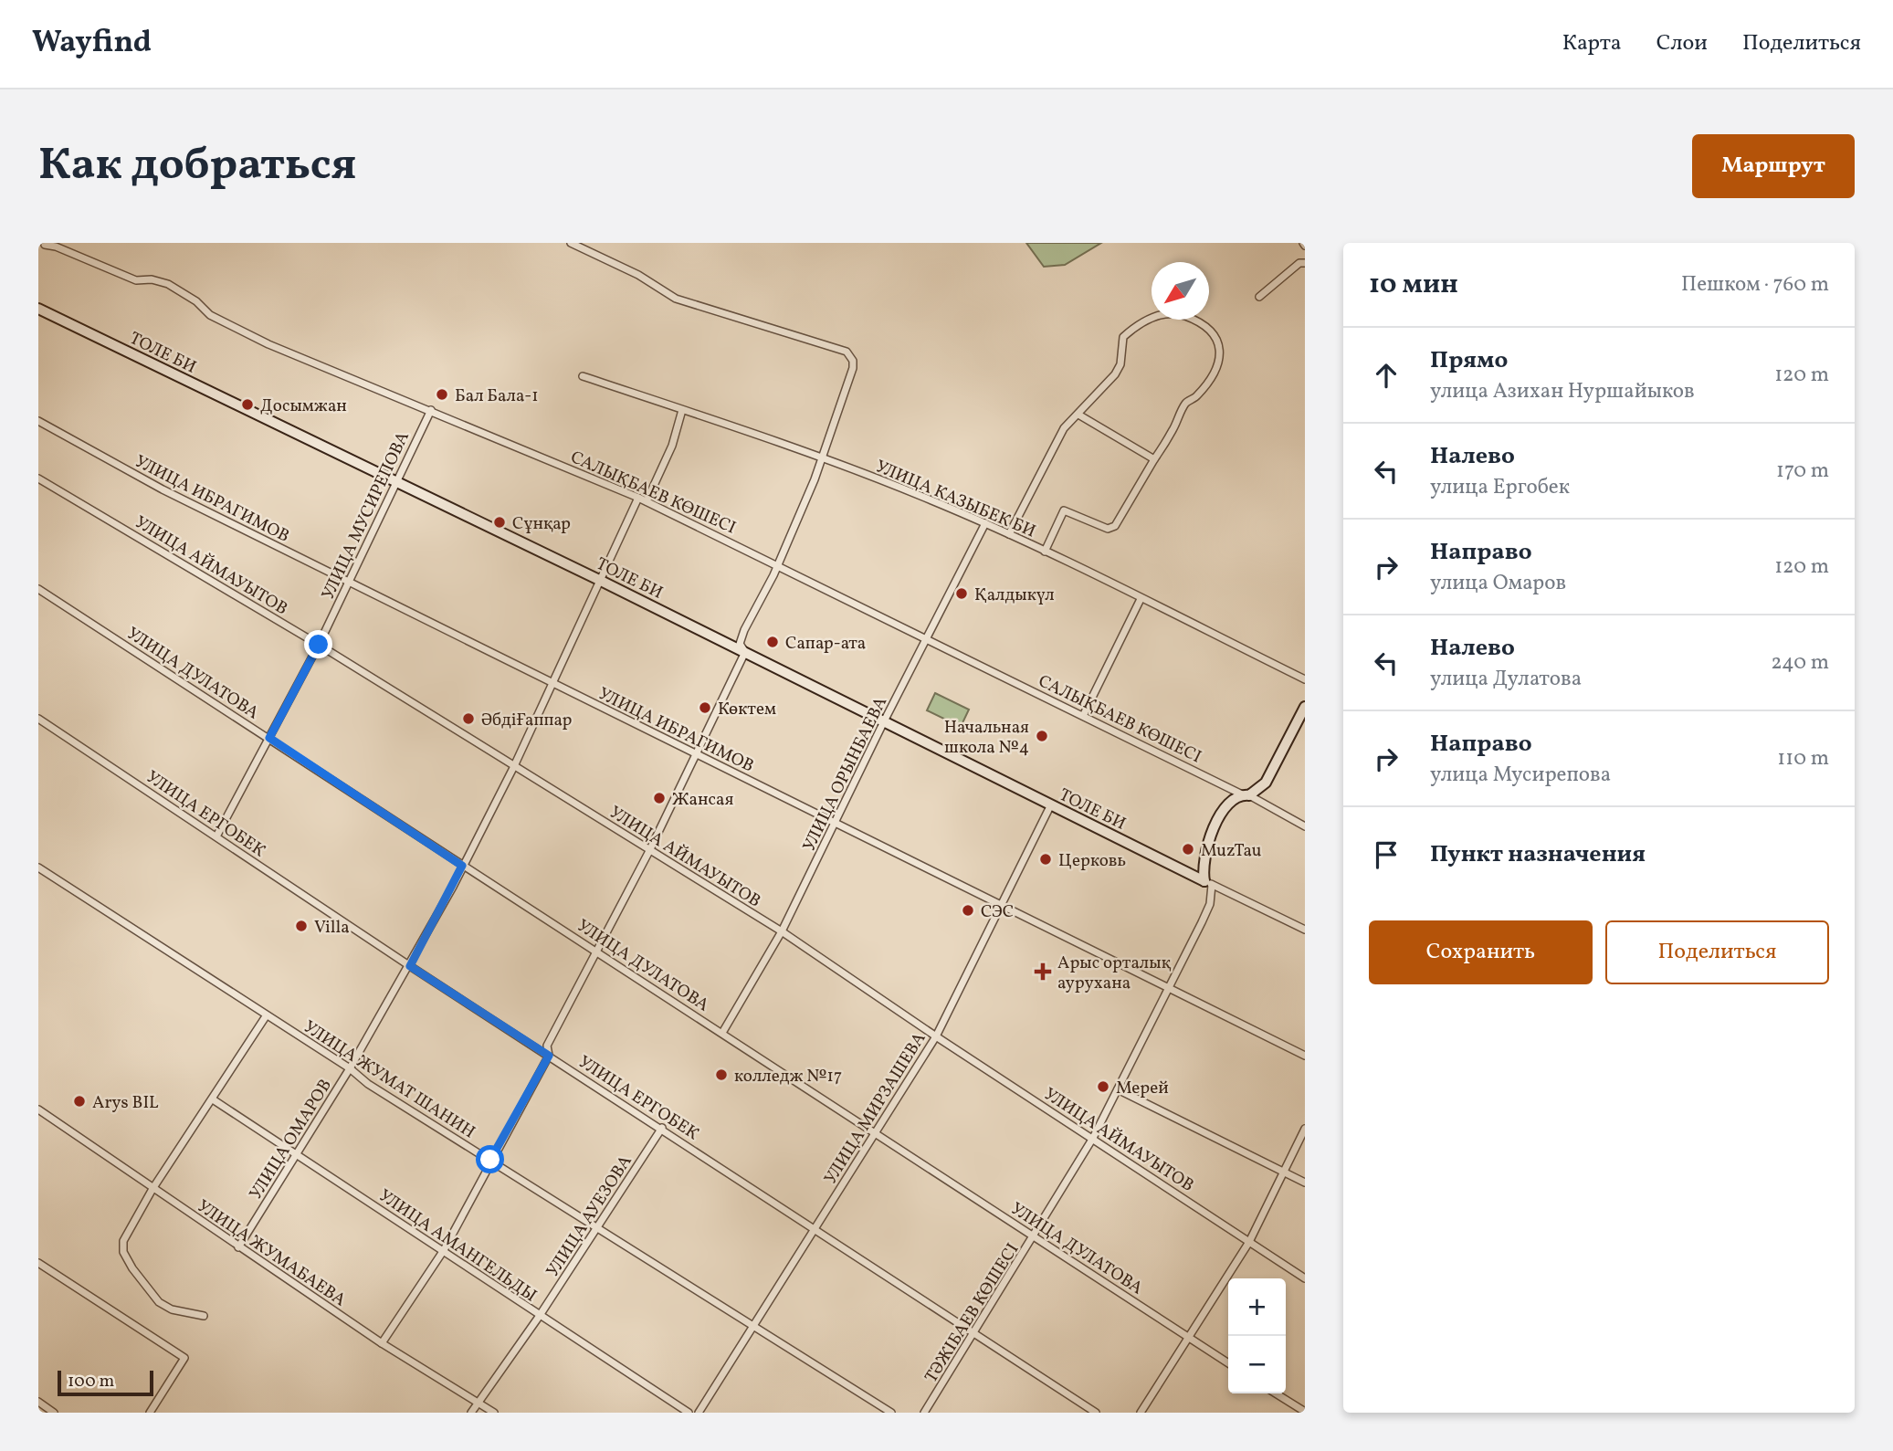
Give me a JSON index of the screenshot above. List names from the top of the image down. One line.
{"streets":{"main road":["ТОЛЕ БИ"],"street":["САЛЫҚБАЕВ КӨШЕСІ","УЛИЦА ИБРАГИМОВ","УЛИЦА КАЗЫБЕК БИ","УЛИЦА МУСИРЕПОВА","УЛИЦА АЙМАУЫТОВ","УЛИЦА ДУЛАТОВА","УЛИЦА ОРЫНБАЕВА","УЛИЦА ЕРГОБЕК","УЛИЦА ЖУМАТ ШАНИН","УЛИЦА МИРЗАШЕВА","УЛИЦА ОМАРОВ","УЛИЦА АУЕЗОВА","УЛИЦА АМАНГЕЛЬДЫ","УЛИЦА ЖУМАБАЕВА","ТӘЖІБАЕВ КӨШЕСІ"]},"crossings":[["ТОЛЕ БИ","УЛИЦА МУСИРЕПОВА"],["ТОЛЕ БИ","УЛИЦА ОРЫНБАЕВА"],["ТОЛЕ БИ","УЛИЦА МИРЗАШЕВА"],["ТОЛЕ БИ","УЛИЦА ОМАРОВ"],["ТОЛЕ БИ","ТӘЖІБАЕВ КӨШЕСІ"],["САЛЫҚБАЕВ КӨШЕСІ","УЛИЦА МУСИРЕПОВА"],["САЛЫҚБАЕВ КӨШЕСІ","УЛИЦА ОРЫНБАЕВА"],["САЛЫҚБАЕВ КӨШЕСІ","УЛИЦА ОМАРОВ"],["УЛИЦА ИБРАГИМОВ","УЛИЦА МУСИРЕПОВА"],["УЛИЦА ИБРАГИМОВ","УЛИЦА ОРЫНБАЕВА"],["УЛИЦА ИБРАГИМОВ","УЛИЦА МИРЗАШЕВА"],["УЛИЦА ИБРАГИМОВ","УЛИЦА ОМАРОВ"],["УЛИЦА ИБРАГИМОВ","ТӘЖІБАЕВ КӨШЕСІ"],["УЛИЦА КАЗЫБЕК БИ","УЛИЦА ОРЫНБАЕВА"],["УЛИЦА МУСИРЕПОВА","УЛИЦА АЙМАУЫТОВ"],["УЛИЦА МУСИРЕПОВА","УЛИЦА ДУЛАТОВА"],["УЛИЦА МУСИРЕПОВА","УЛИЦА ЕРГОБЕК"],["УЛИЦА АЙМАУЫТОВ","УЛИЦА ОРЫНБАЕВА"],["УЛИЦА АЙМАУЫТОВ","УЛИЦА МИРЗАШЕВА"],["УЛИЦА АЙМАУЫТОВ","УЛИЦА ОМАРОВ"],["УЛИЦА АЙМАУЫТОВ","ТӘЖІБАЕВ КӨШЕСІ"],["УЛИЦА ДУЛАТОВА","УЛИЦА ОРЫНБАЕВА"],["УЛИЦА ДУЛАТОВА","УЛИЦА МИРЗАШЕВА"],["УЛИЦА ДУЛАТОВА","УЛИЦА ОМАРОВ"],["УЛИЦА ДУЛАТОВА","ТӘЖІБАЕВ КӨШЕСІ"],["УЛИЦА ЕРГОБЕК","УЛИЦА МИРЗАШЕВА"],["УЛИЦА ЕРГОБЕК","УЛИЦА ОМАРОВ"],["УЛИЦА ЕРГОБЕК","УЛИЦА АУЕЗОВА"],["УЛИЦА ЕРГОБЕК","ТӘЖІБАЕВ КӨШЕСІ"],["УЛИЦА ЖУМАТ ШАНИН","УЛИЦА МИРЗАШЕВА"],["УЛИЦА ЖУМАТ ШАНИН","УЛИЦА ОМАРОВ"],["УЛИЦА ЖУМАТ ШАНИН","УЛИЦА АУЕЗОВА"],["УЛИЦА ОМАРОВ","УЛИЦА АМАНГЕЛЬДЫ"],["УЛИЦА ОМАРОВ","УЛИЦА ЖУМАБАЕВА"],["УЛИЦА АУЕЗОВА","УЛИЦА АМАНГЕЛЬДЫ"],["УЛИЦА АУЕЗОВА","УЛИЦА ЖУМАБАЕВА"]],"places":{"other":["Бал Бала-1","Досымжан","Cұнқар","Қалдыкүл","Сапар-ата","Көктем","ӘбдіҒаппар","Начальная школа №4","Жансая","MuzTau","Церковь","СЭС","Villa","колледж №17","Мерей","Arys BIL"],"health":["Арыс орталық аурухана"]},"scale_bar":"100 m","north":"bottom left","page":{"header":"Wayfind","nav":["Карта","Слои","Поделиться"],"buttons":["Маршрут",["Сохранить","Поделиться"]],"title":"Как добраться","heading":["10 мин","Пешком · 760 m"],"list":[["Прямо","улица Азихан Нуршайыков","120 m"],["Налево","улица Ергобек","170 m"],["Направо","улица Омаров","120 m"],["Налево","улица Дулатова","240 m"],["Направо","улица Мусирепова","110 m"],"Пункт назначения"],"map_buttons":["+","−"],"scale":"100 m"}}
